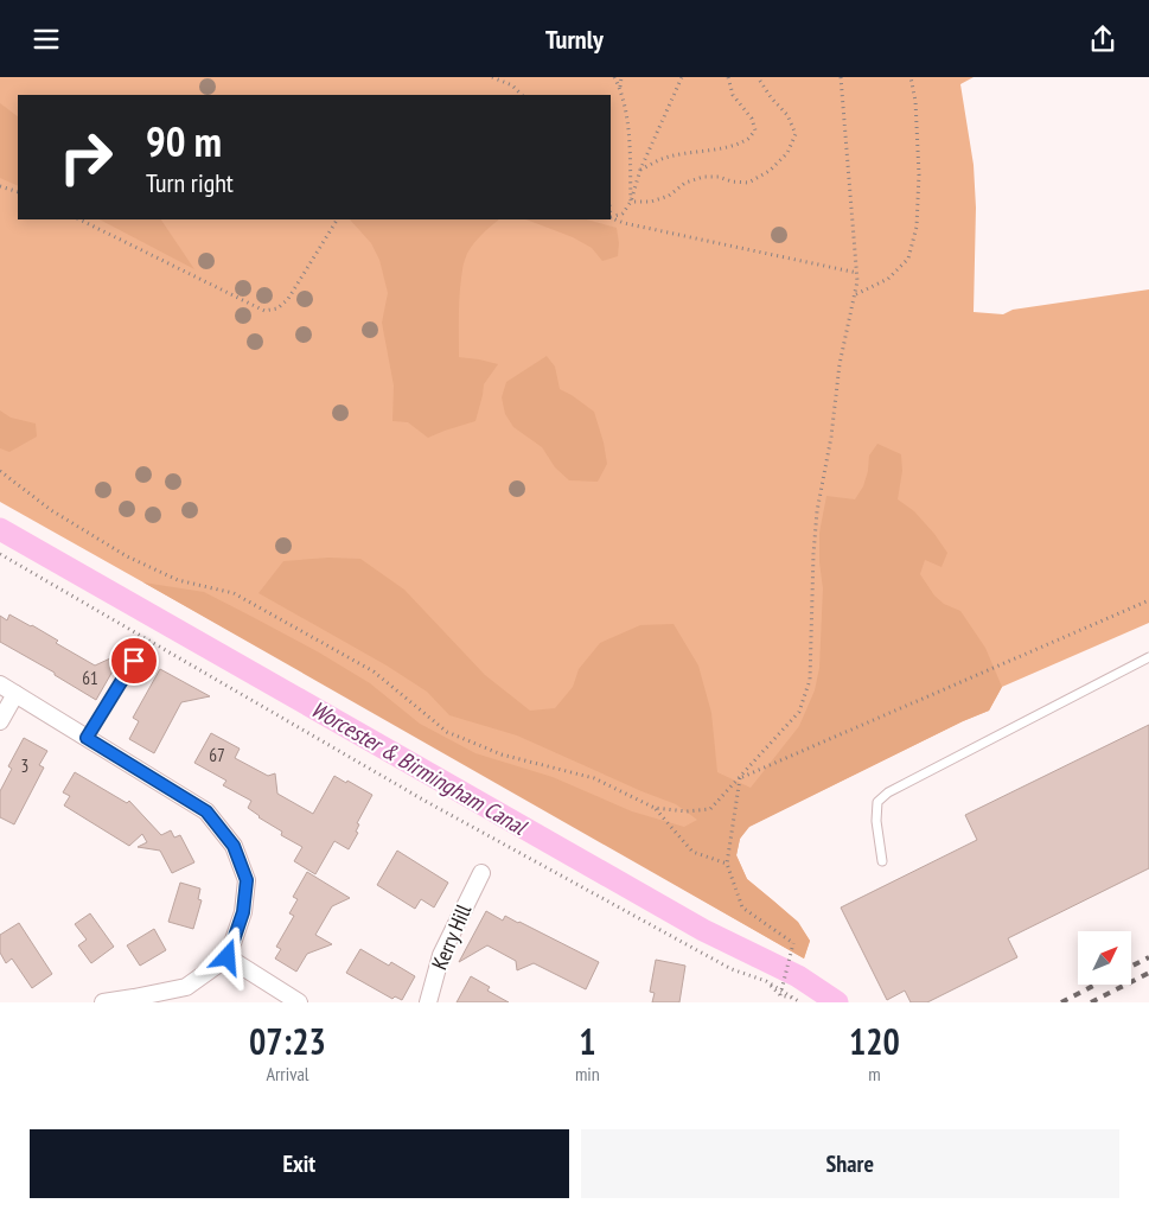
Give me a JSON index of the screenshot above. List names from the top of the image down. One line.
{"streets":{"street":["Kerry Hill"]},"water":["Worcester & Birmingham Canal"],"house_numbers":["61","67","3"],"north":"top right","page":{"header":"Turnly","turn":["90 m","Turn right"],"eta":["07:23","Arrival","1","min","120","m"],"buttons":["Exit","Share"]}}
